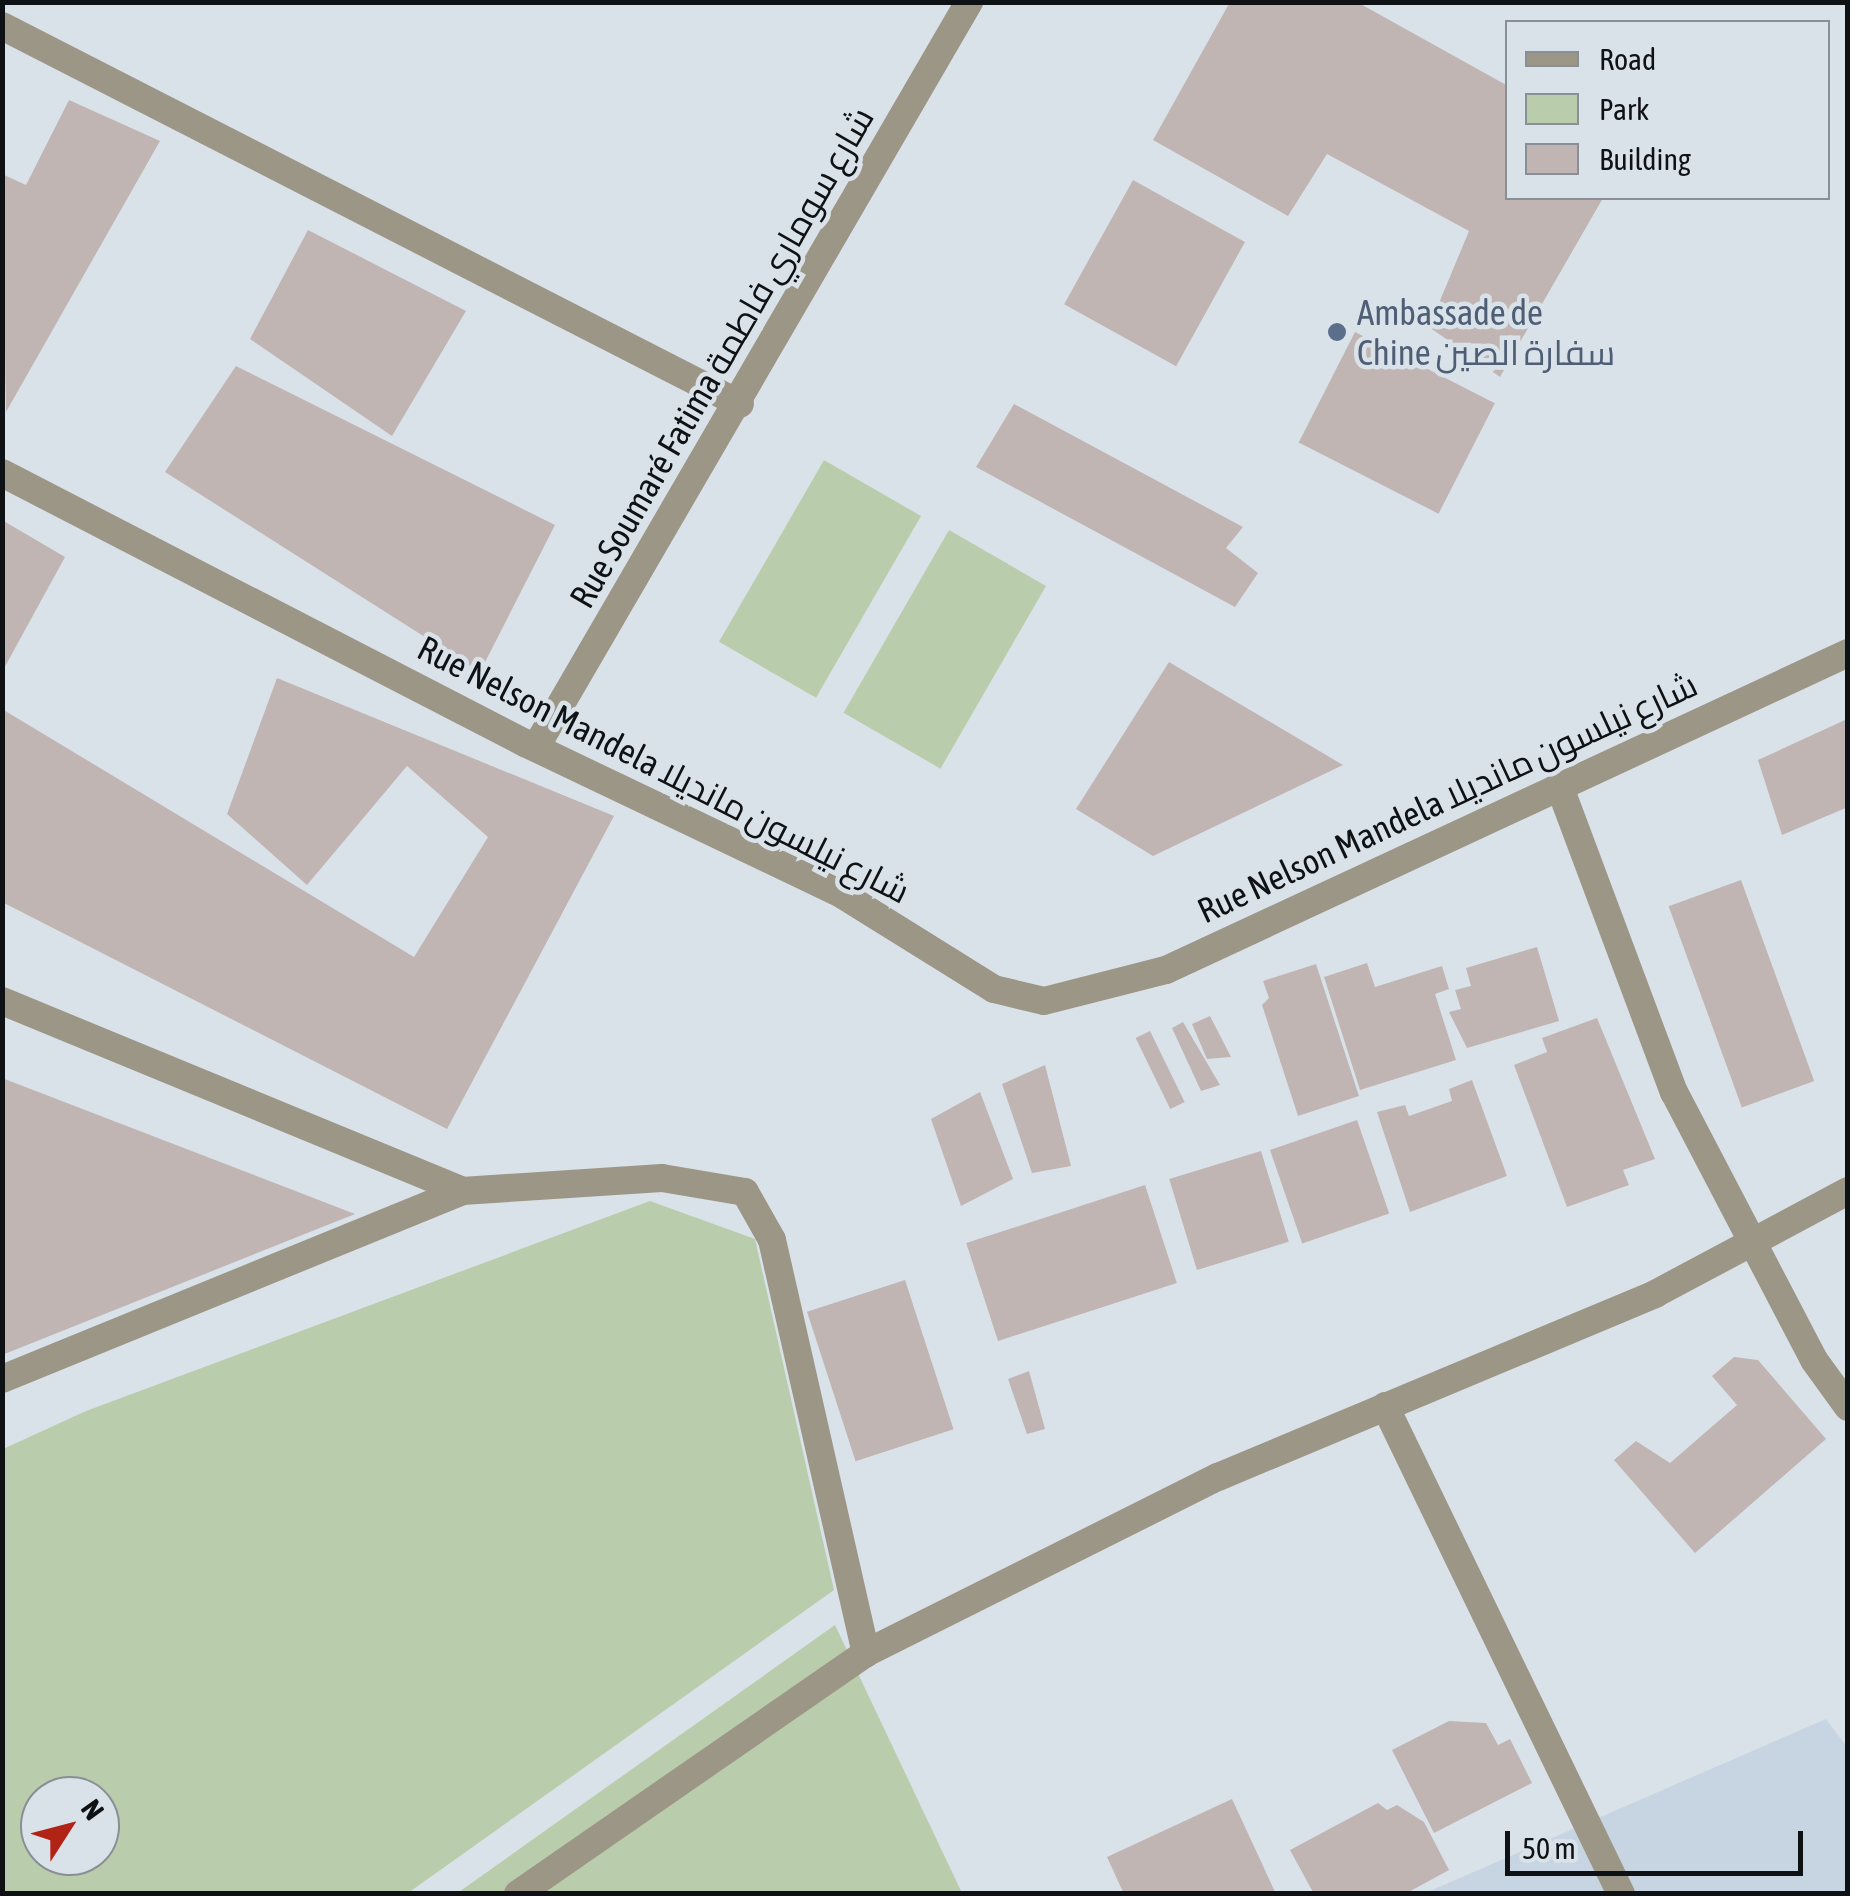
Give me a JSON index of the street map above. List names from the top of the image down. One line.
{"streets":{"street":["Rue Soumaré Fatima شارع سوماري فاطمة","Rue Nelson Mandela شارع نيلسون مانديلا"]},"crossings":[["Rue Soumaré Fatima شارع سوماري فاطمة","Rue Nelson Mandela شارع نيلسون مانديلا"]],"places":["Ambassade de Chine سفارة الصين"],"legend":["Road","Park","Building"],"scale_bar":"50 m","north":"top right"}
